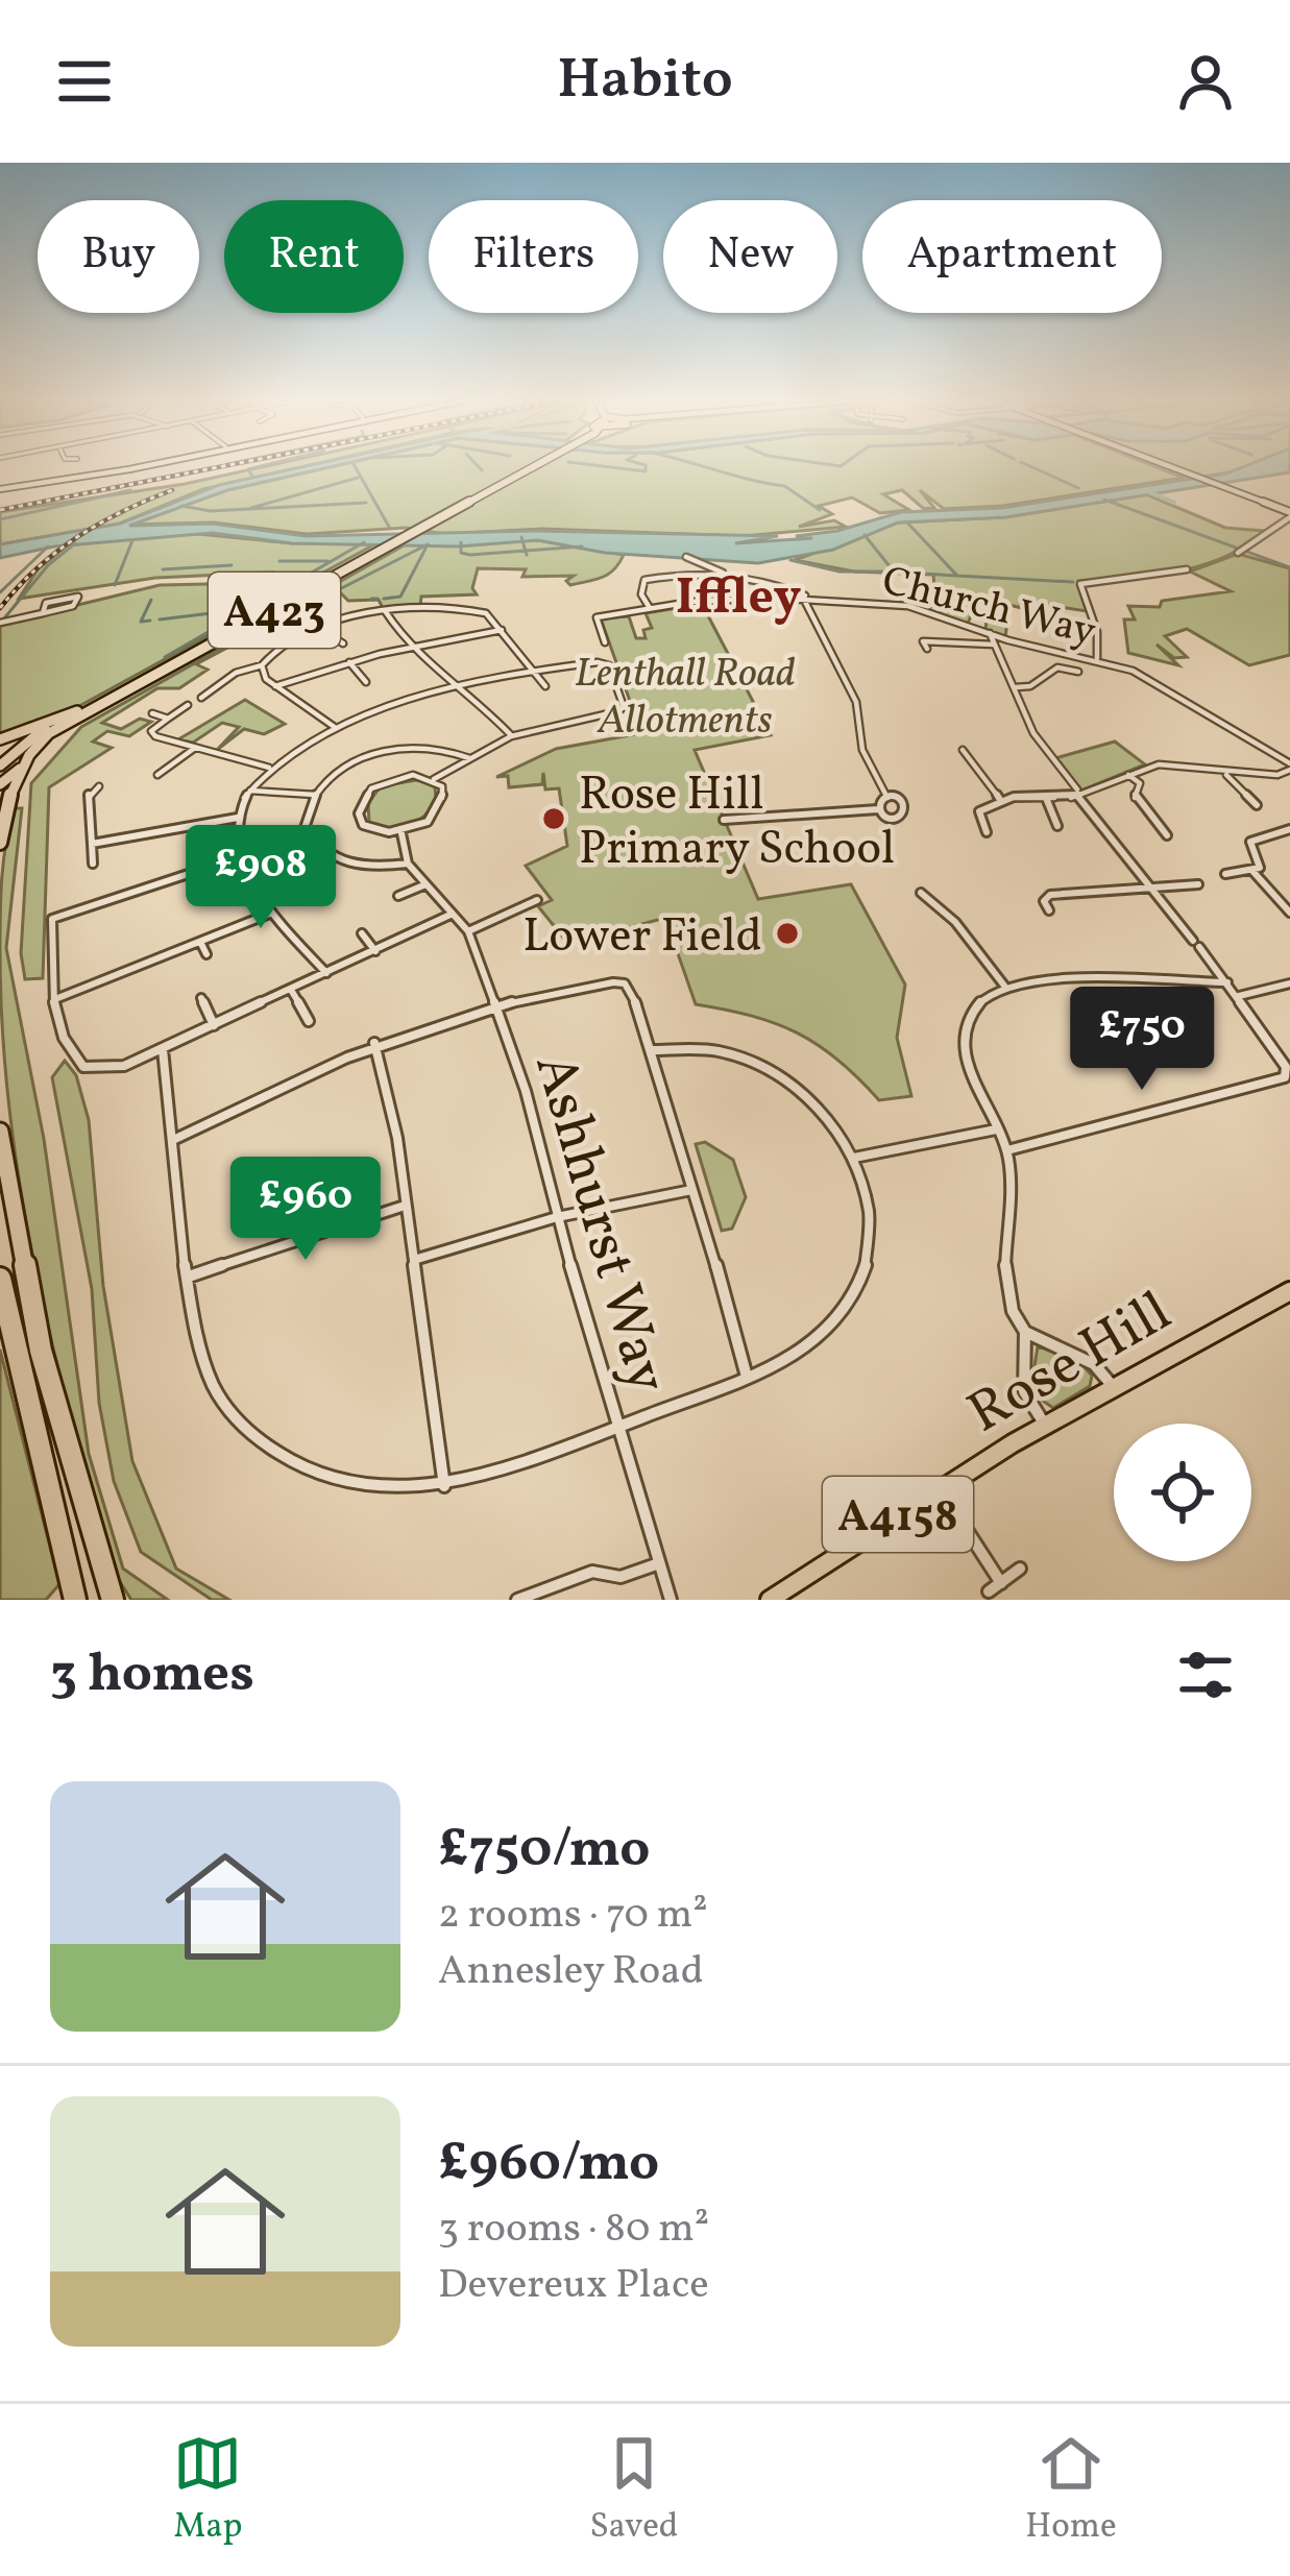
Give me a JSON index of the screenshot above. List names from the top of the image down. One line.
{"streets":{"highway":["A423"],"main road":["Rose Hill","A4158"],"street":["Church Way","Ashhurst Way"]},"districts":["Iffley"],"parks":["Lenthall Road Allotments"],"places":["Rose Hill Primary School","Lower Field"],"page":{"header":"Habito","chip":["Buy","Rent","Filters","New","Apartment"],"price":["£908","£750","£960"],"heading":"3 homes","list":[{"name":"£750/mo","note":"2 rooms · 70 m² · Annesley Road"},{"name":"£960/mo","note":"3 rooms · 80 m² · Devereux Place"}],"tabs":["Map","Saved","Home"]}}
